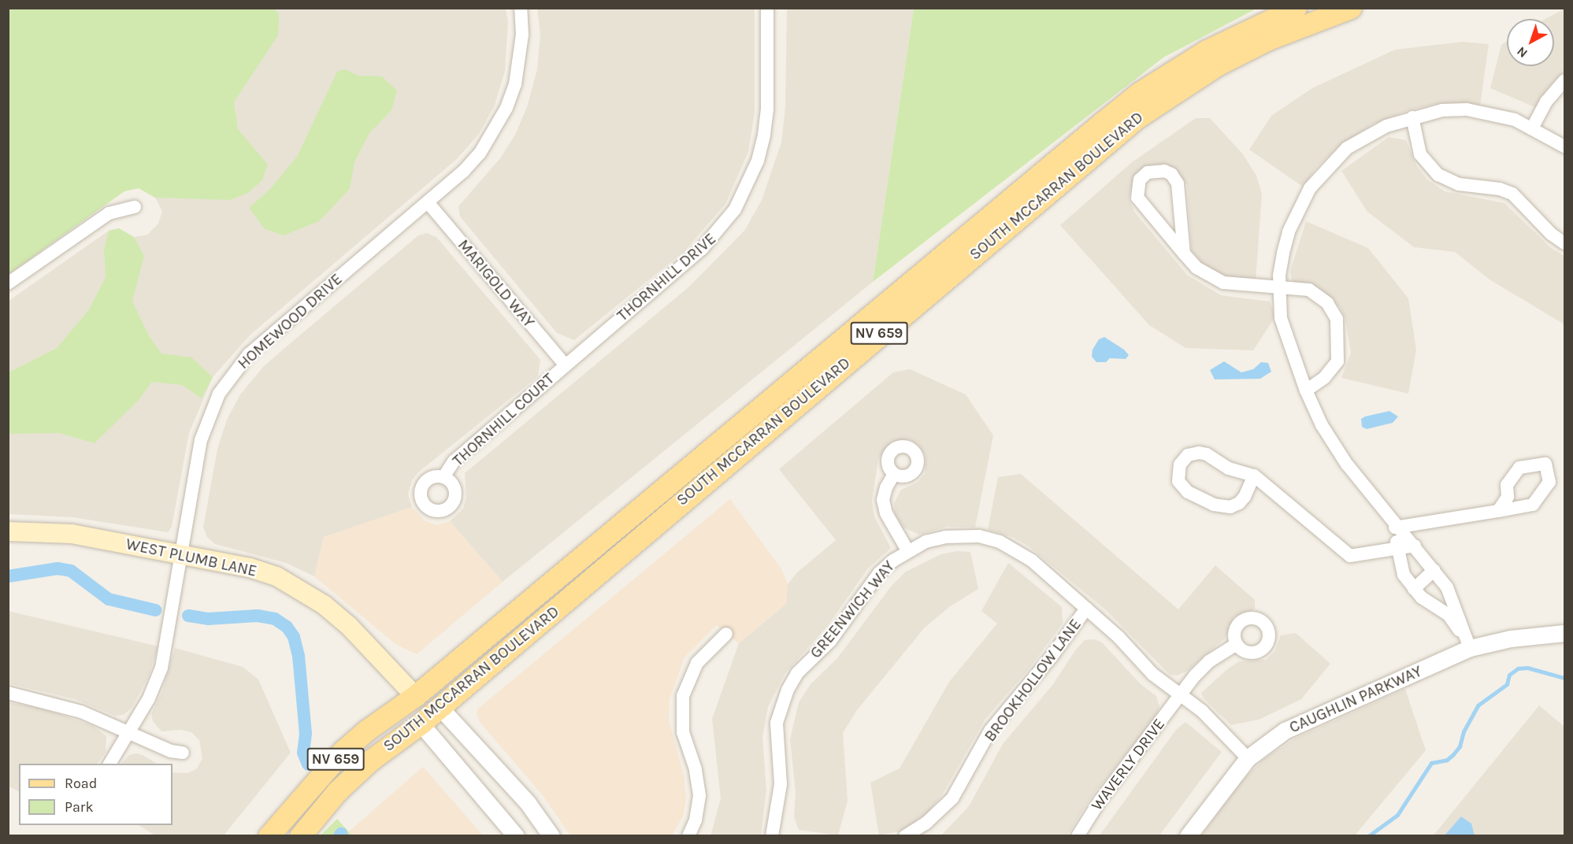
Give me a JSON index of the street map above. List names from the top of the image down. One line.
{"streets":{"main road":["SOUTH MCCARRAN BOULEVARD","NV 659","WEST PLUMB LANE"],"street":["THORNHILL DRIVE","MARIGOLD WAY","HOMEWOOD DRIVE","THORNHILL COURT","GREENWICH WAY","BROOKHOLLOW LANE","CAUGHLIN PARKWAY","WAVERLY DRIVE"]},"crossings":[["SOUTH MCCARRAN BOULEVARD","WEST PLUMB LANE"],["THORNHILL DRIVE","MARIGOLD WAY"],["THORNHILL DRIVE","THORNHILL COURT"],["MARIGOLD WAY","HOMEWOOD DRIVE"],["MARIGOLD WAY","THORNHILL COURT"],["HOMEWOOD DRIVE","WEST PLUMB LANE"],["GREENWICH WAY","BROOKHOLLOW LANE"],["GREENWICH WAY","CAUGHLIN PARKWAY"],["GREENWICH WAY","WAVERLY DRIVE"]],"legend":["Road","Park"],"north":"bottom left"}
